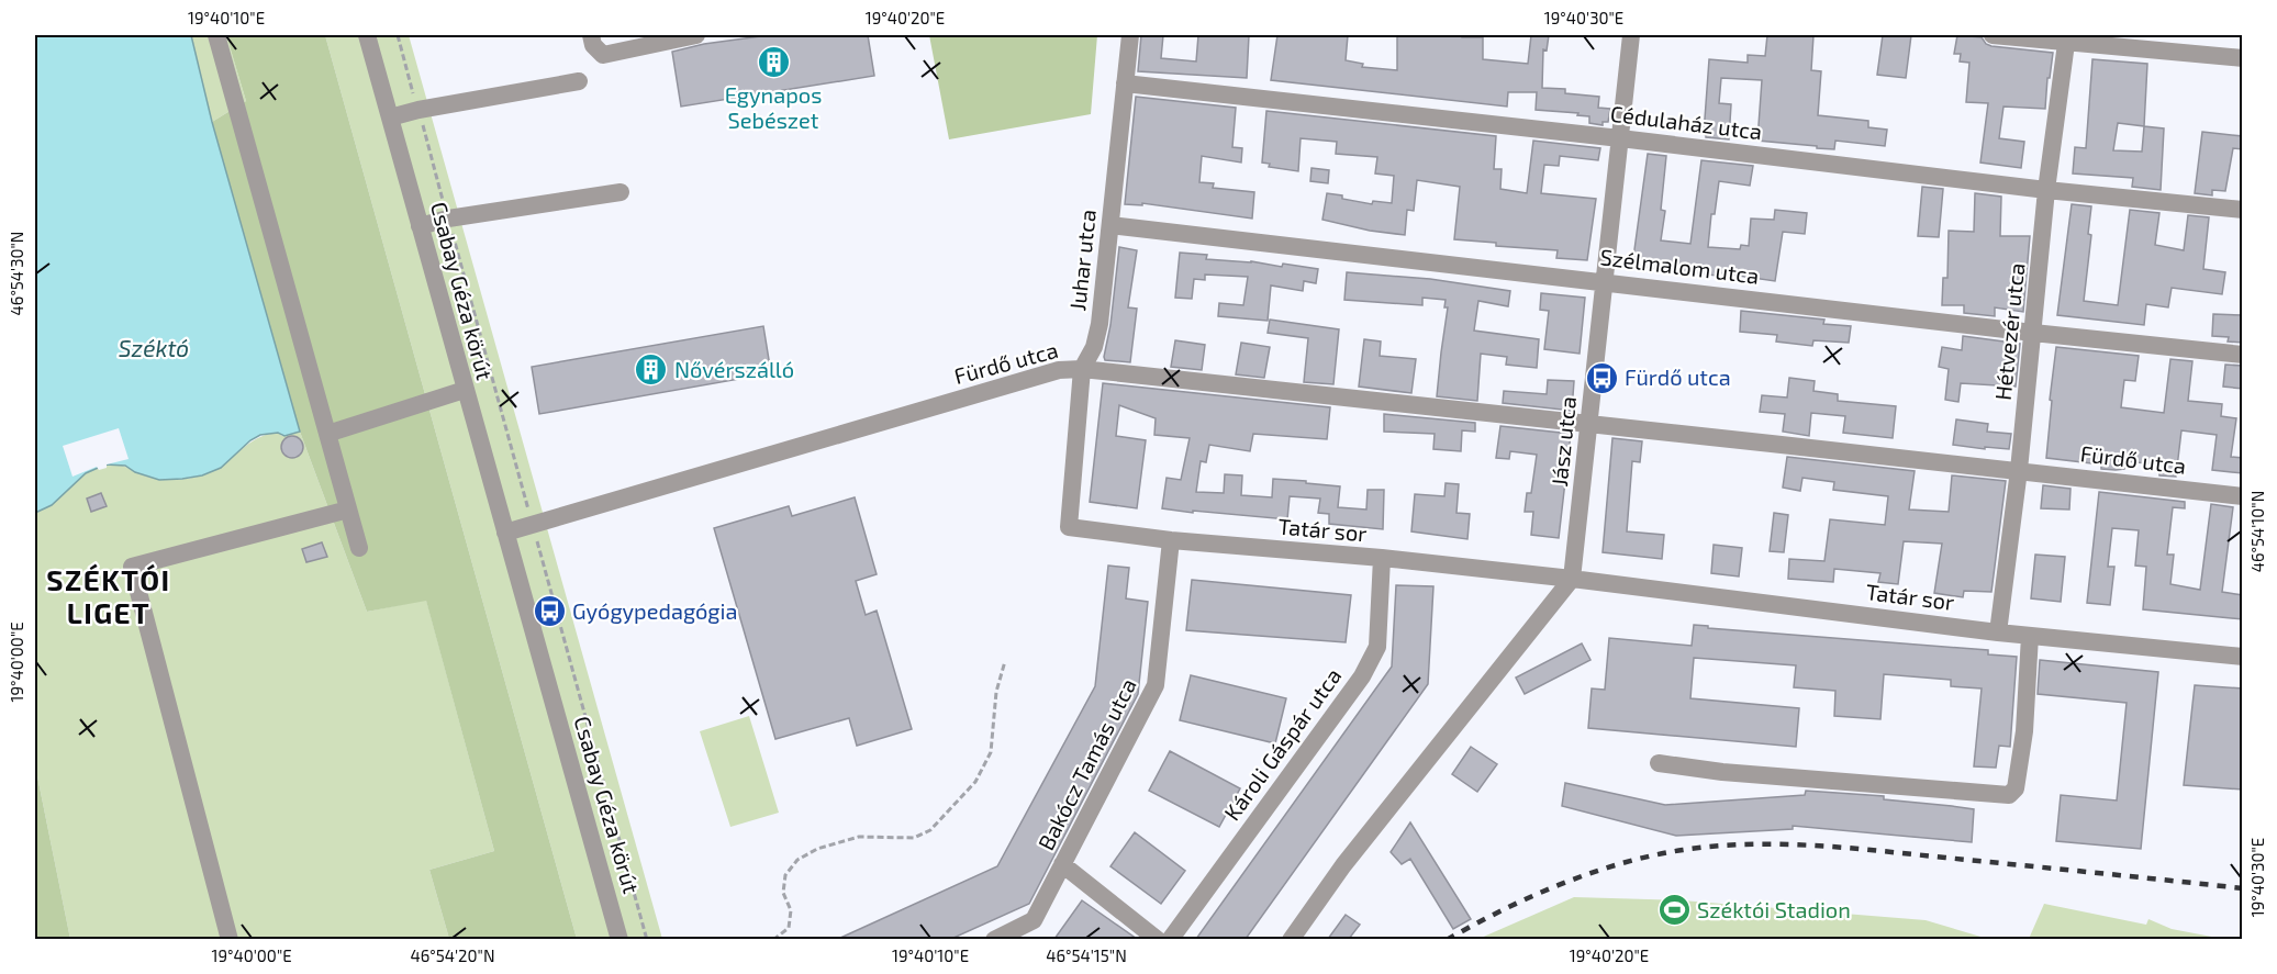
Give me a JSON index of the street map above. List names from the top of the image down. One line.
{"streets":{"street":["Cédulaház utca","Juhar utca","Szélmalom utca","Csabay Géza körút","Hétvezér utca","Fürdő utca","Jász utca","Tatár sor","Károli Gáspár utca","Bakócz Tamás utca"]},"crossings":[["Cédulaház utca","Juhar utca"],["Cédulaház utca","Hétvezér utca"],["Cédulaház utca","Jász utca"],["Juhar utca","Szélmalom utca"],["Juhar utca","Fürdő utca"],["Juhar utca","Tatár sor"],["Szélmalom utca","Hétvezér utca"],["Szélmalom utca","Jász utca"],["Csabay Géza körút","Fürdő utca"],["Hétvezér utca","Fürdő utca"],["Hétvezér utca","Tatár sor"],["Fürdő utca","Jász utca"],["Jász utca","Tatár sor"],["Tatár sor","Károli Gáspár utca"],["Tatár sor","Bakócz Tamás utca"]],"districts":["SZÉKTÓI LIGET"],"water":["Széktó"],"places":{"building":["Egynapos Sebészet","Nővérszálló"],"bus stop":["Fürdő utca","Gyógypedagógia"],"sports":["Széktói Stadion"]},"coordinates":["19°40'10\"E","19°40'20\"E","19°40'30\"E","46°54'30\"N","46°54'10\"N","19°40'00\"E","46°54'20\"N","46°54'15\"N"]}
